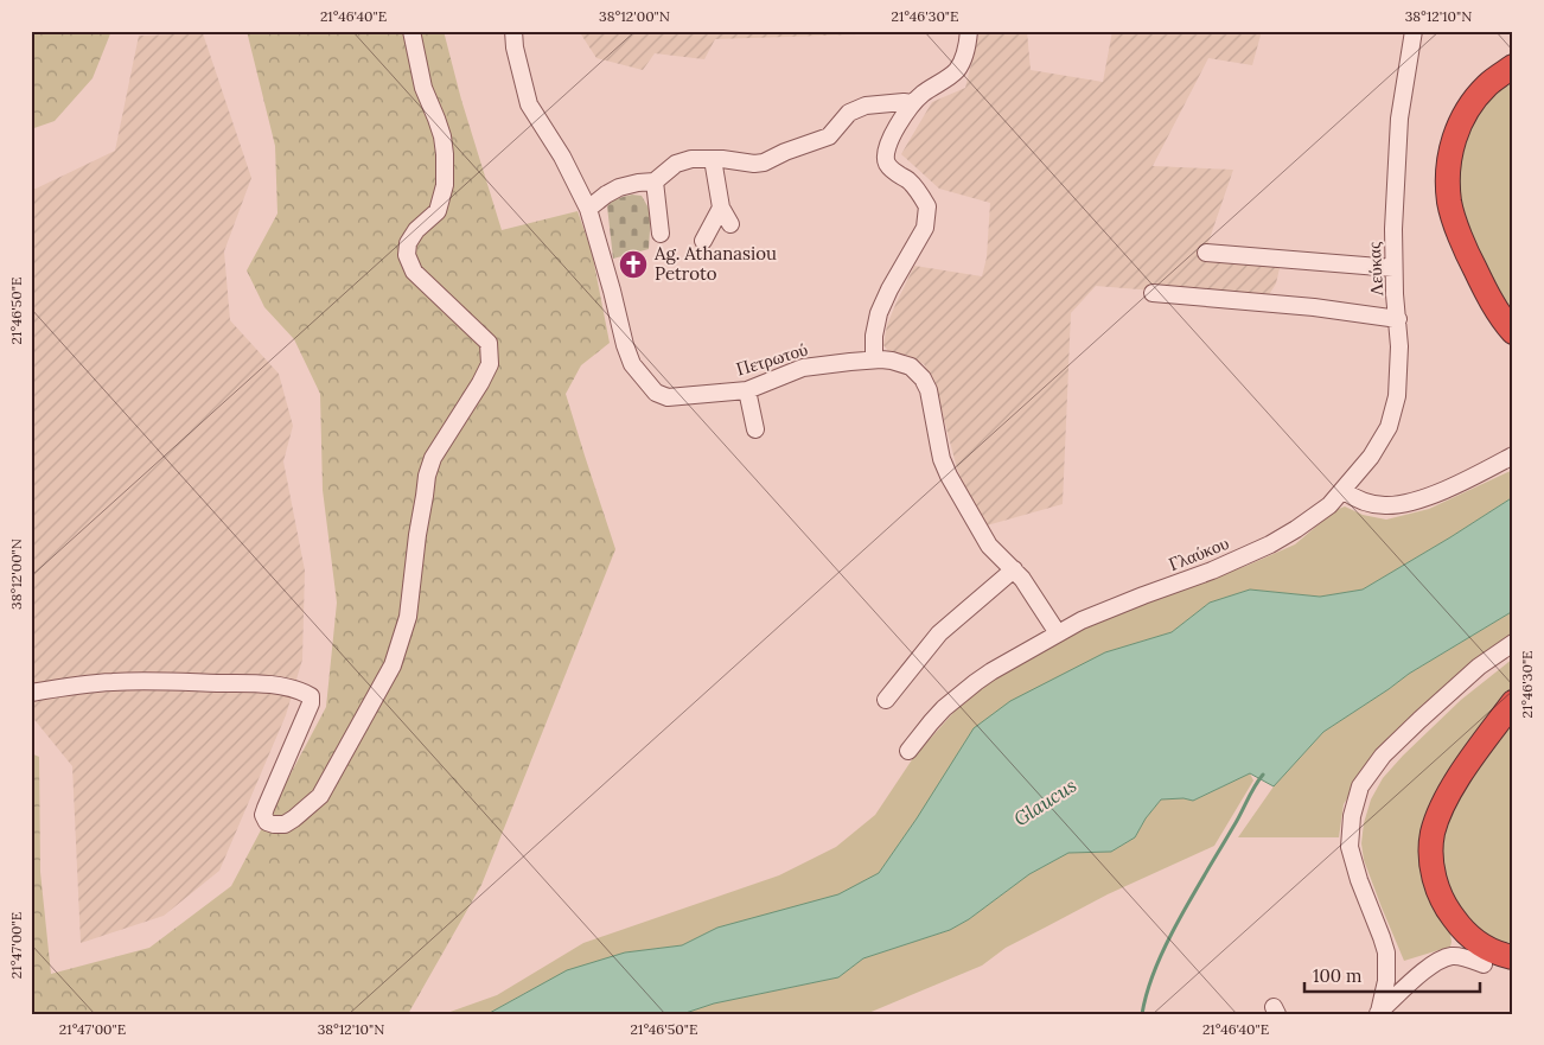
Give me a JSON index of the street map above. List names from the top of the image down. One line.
{"streets":{"street":["Λεύκας","Πετρωτού","Γλαύκου"]},"crossings":[["Λεύκας","Γλαύκου"],["Πετρωτού","Γλαύκου"]],"water":["Glaucus"],"places":{"church":["Ag. Athanasiou Petroto"]},"scale_bar":"100 m","coordinates":["21°46'40\"E","38°12'00\"N","21°46'30\"E","38°12'10\"N","21°46'50\"E","21°47'00\"E"]}
